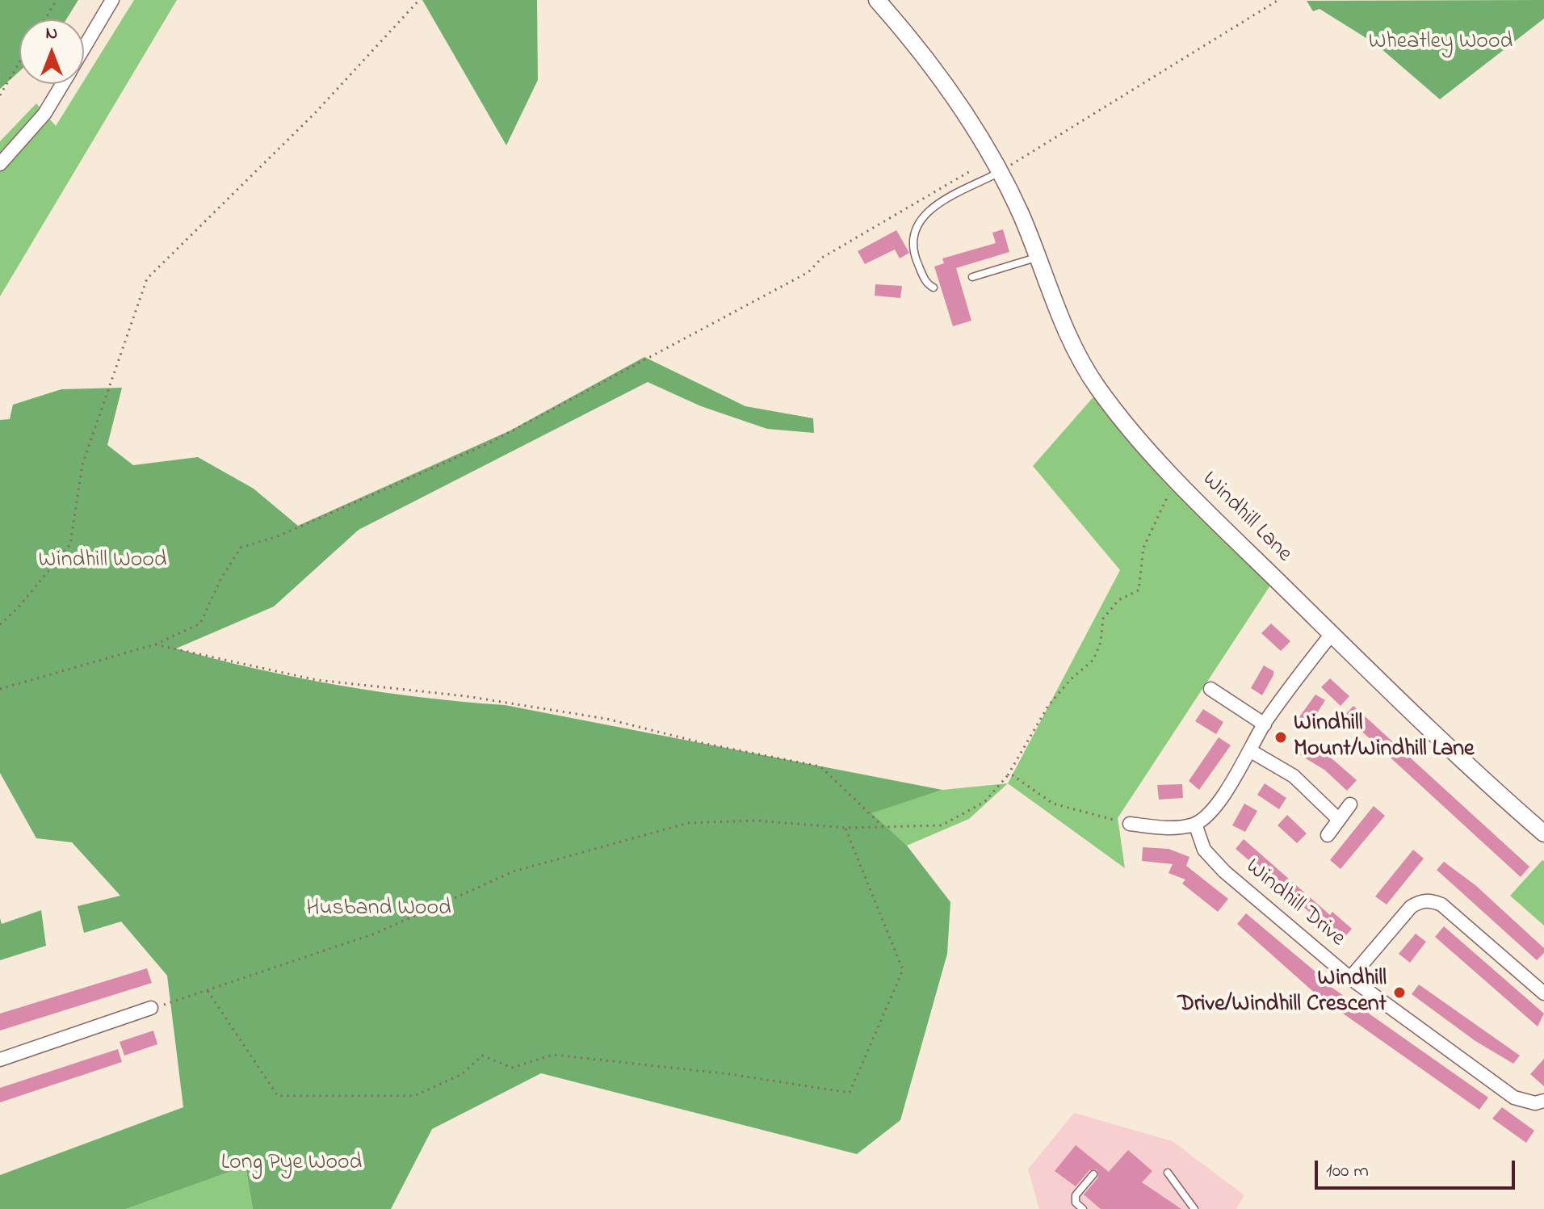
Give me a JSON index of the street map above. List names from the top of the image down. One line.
{"streets":{"street":["Windhill Lane","Windhill Drive"]},"parks":["Wheatley Wood","Windhill Wood","Husband Wood","Long Pye Wood"],"places":["Windhill Mount/Windhill Lane","Windhill Drive/Windhill Crescent"],"scale_bar":"100 m","north":"top"}
